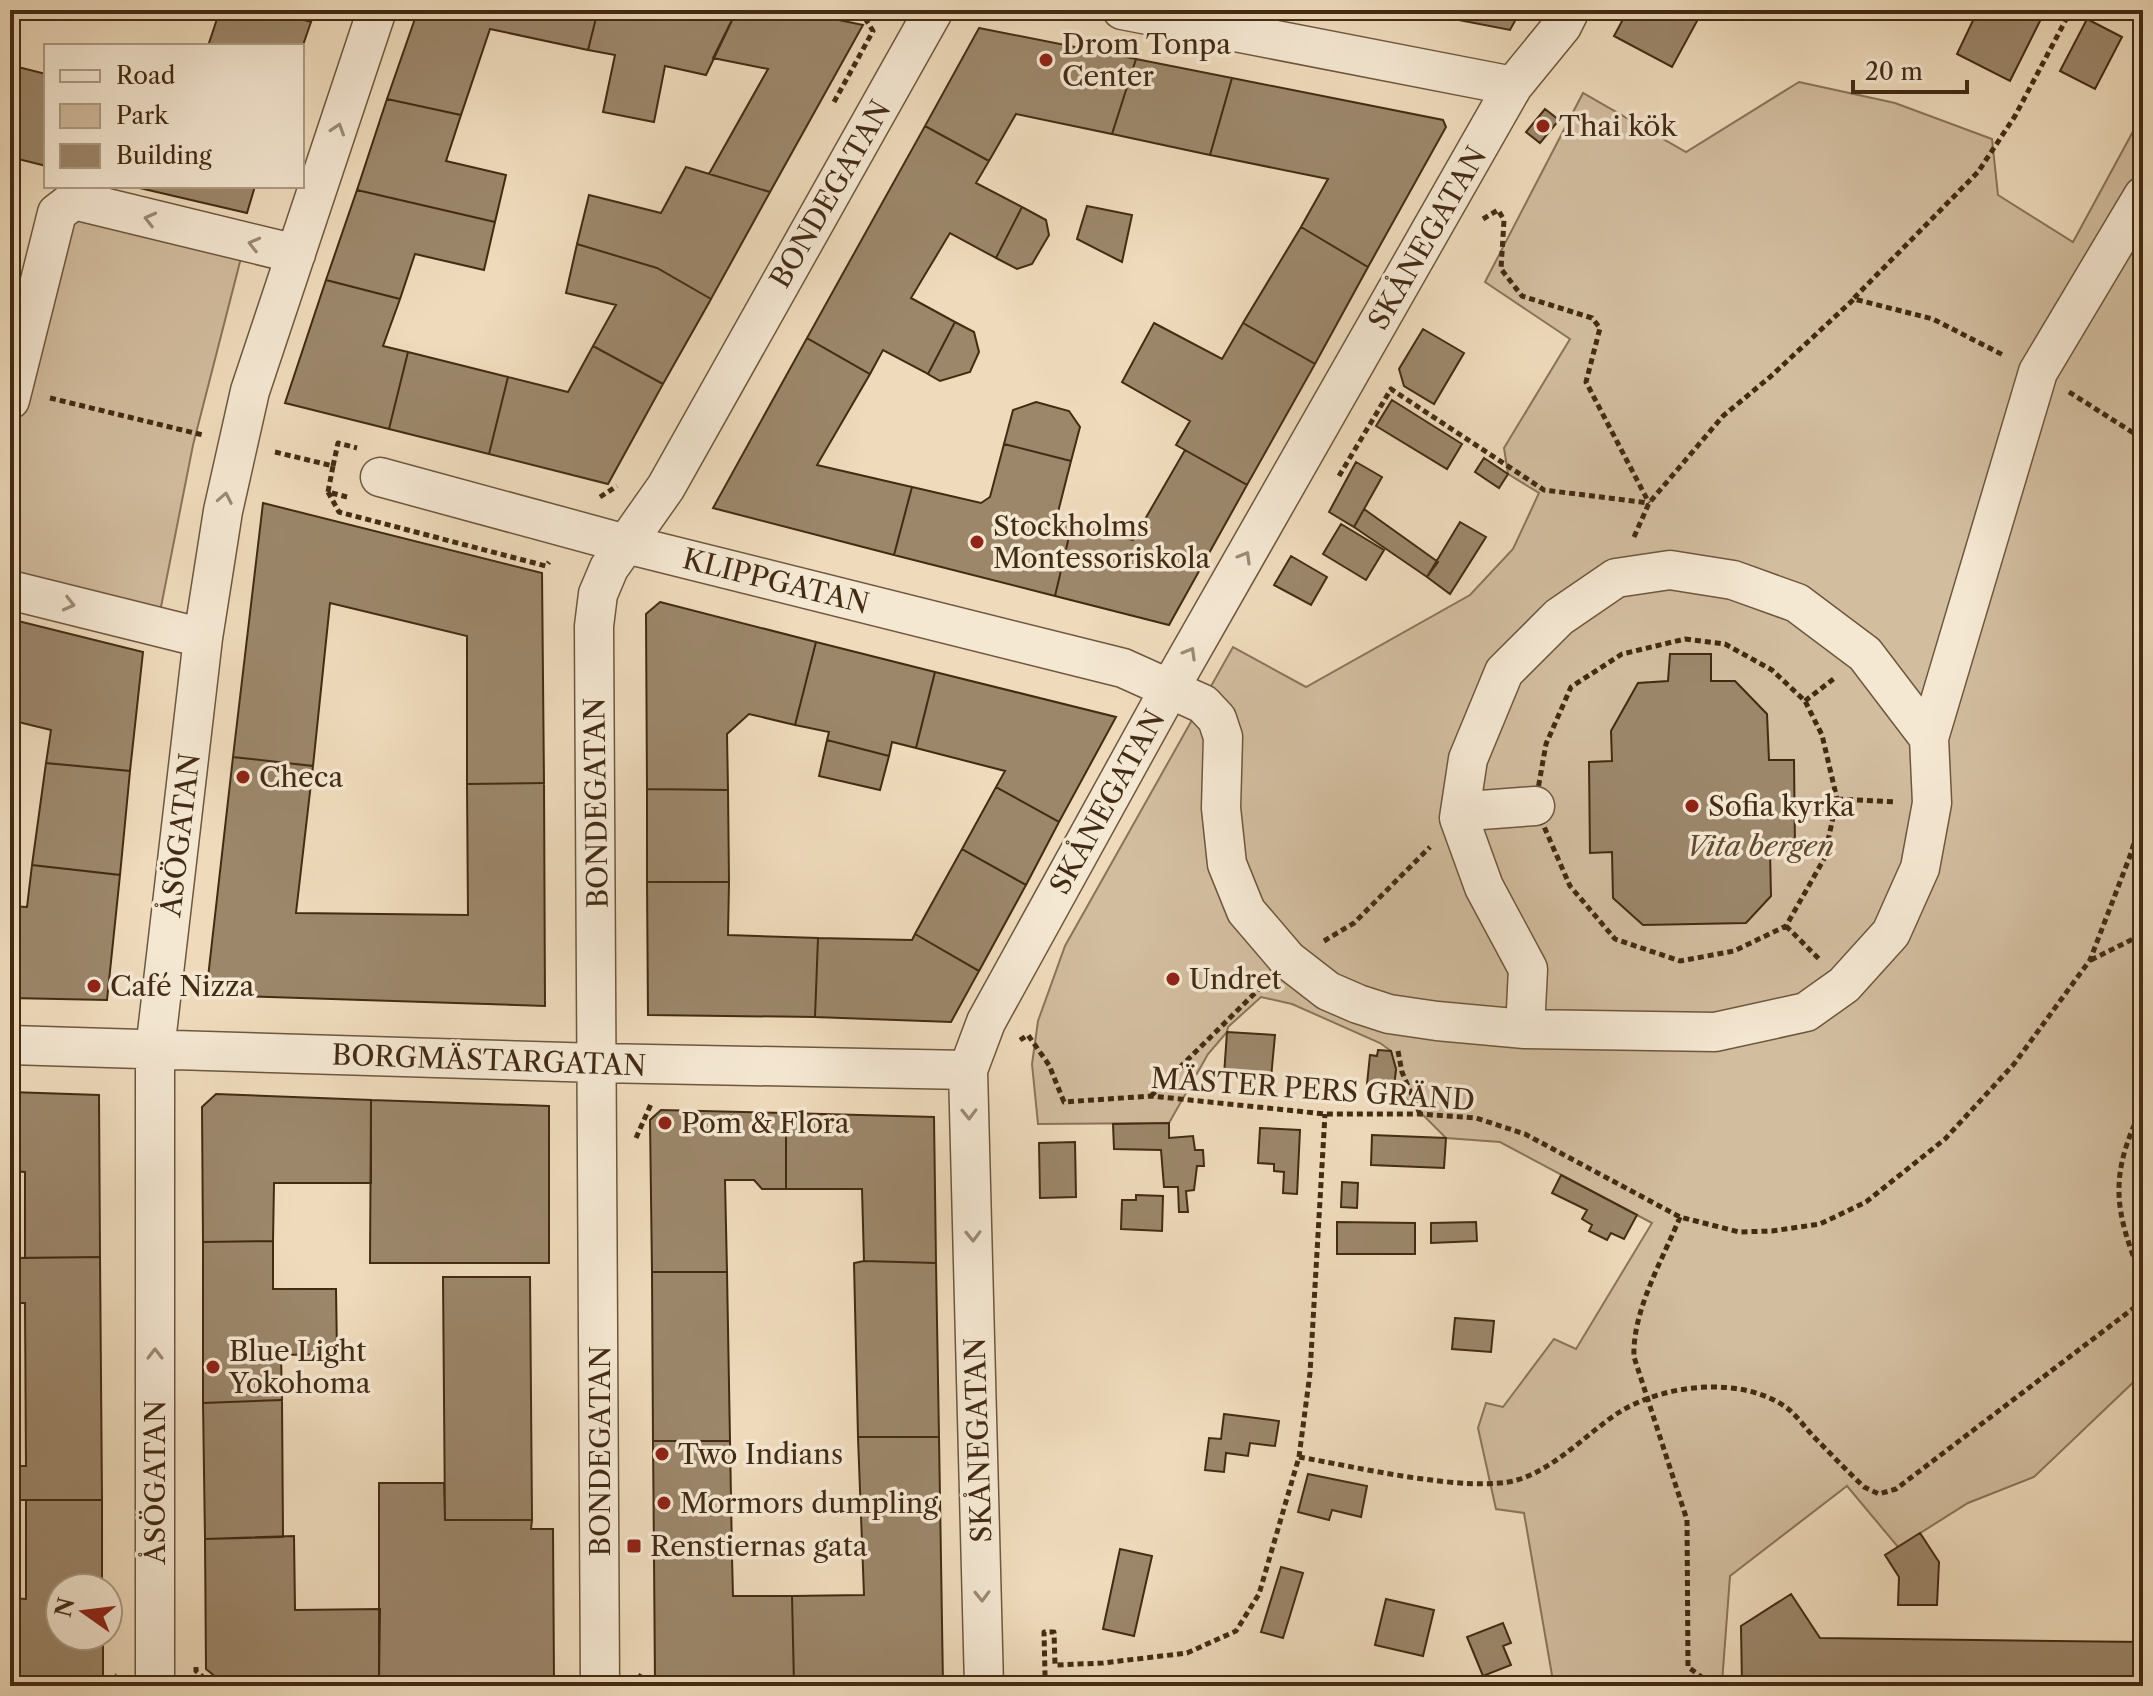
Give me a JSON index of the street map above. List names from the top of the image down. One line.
{"streets":{"street":["BONDEGATAN","SKÅNEGATAN","KLIPPGATAN","ÅSÖGATAN","BORGMÄSTARGATAN"],"path":["MÄSTER PERS GRÄND"]},"crossings":[["BONDEGATAN","KLIPPGATAN"],["BONDEGATAN","BORGMÄSTARGATAN"],["SKÅNEGATAN","KLIPPGATAN"],["SKÅNEGATAN","BORGMÄSTARGATAN"],["ÅSÖGATAN","BORGMÄSTARGATAN"]],"one_way":["ÅSÖGATAN"],"parks":["Vita bergen"],"places":{"other":["Drom Tonpa Center","Thai kök","Stockholms Montessoriskola","Checa","Sofia kyrka","Undret","Café Nizza","Pom & Flora","Blue Light Yokohoma","Two Indians","Mormors dumpling"],"transit":["Renstiernas gata"]},"legend":["Road","Park","Building"],"scale_bar":"20 m","north":"left"}
